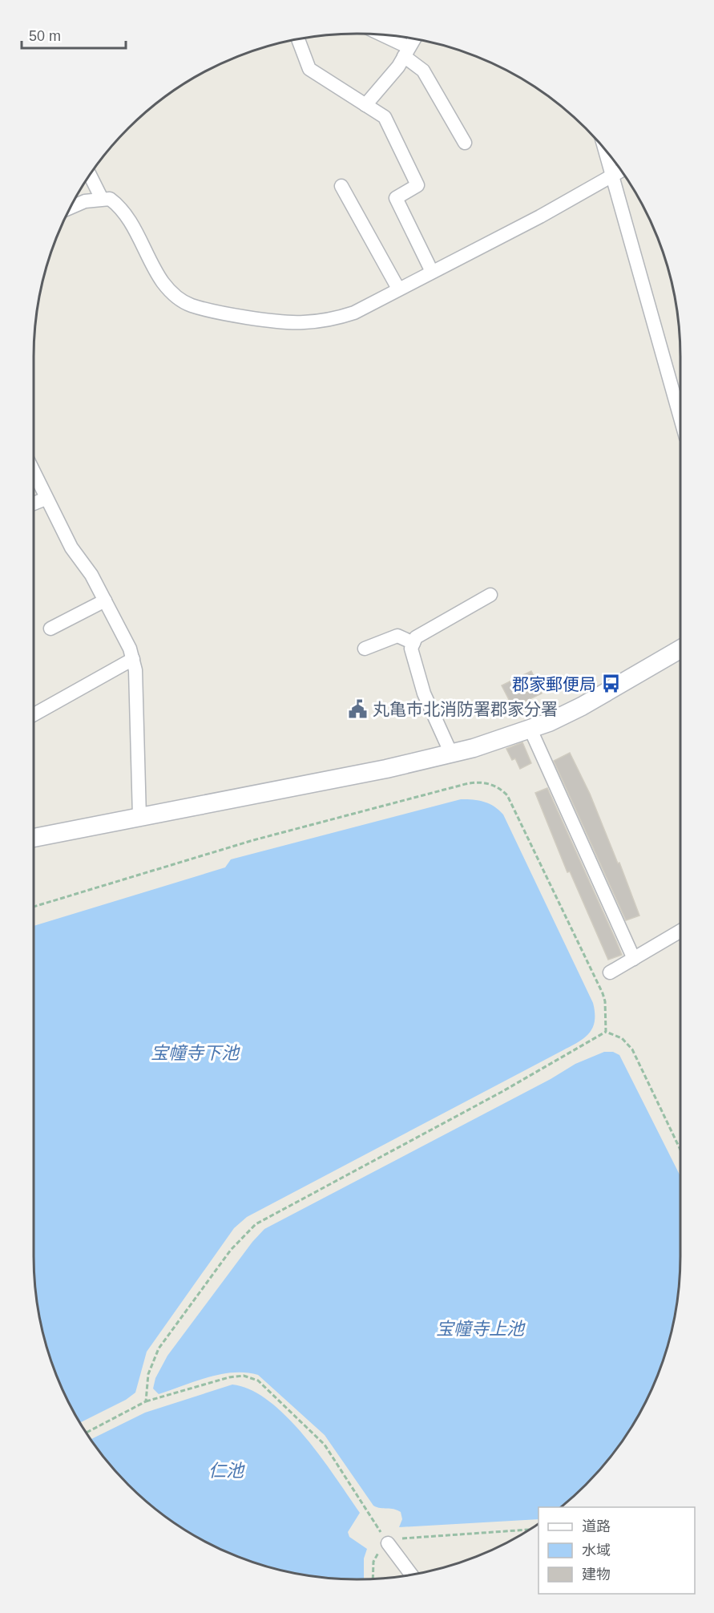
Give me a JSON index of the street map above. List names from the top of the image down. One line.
{"water":["宝幢寺下池","宝幢寺上池","仁池"],"places":{"bus stop":["郡家郵便局"],"public building":["丸亀市北消防署郡家分署"]},"legend":["道路","水域","建物"],"scale_bar":"50 m"}
